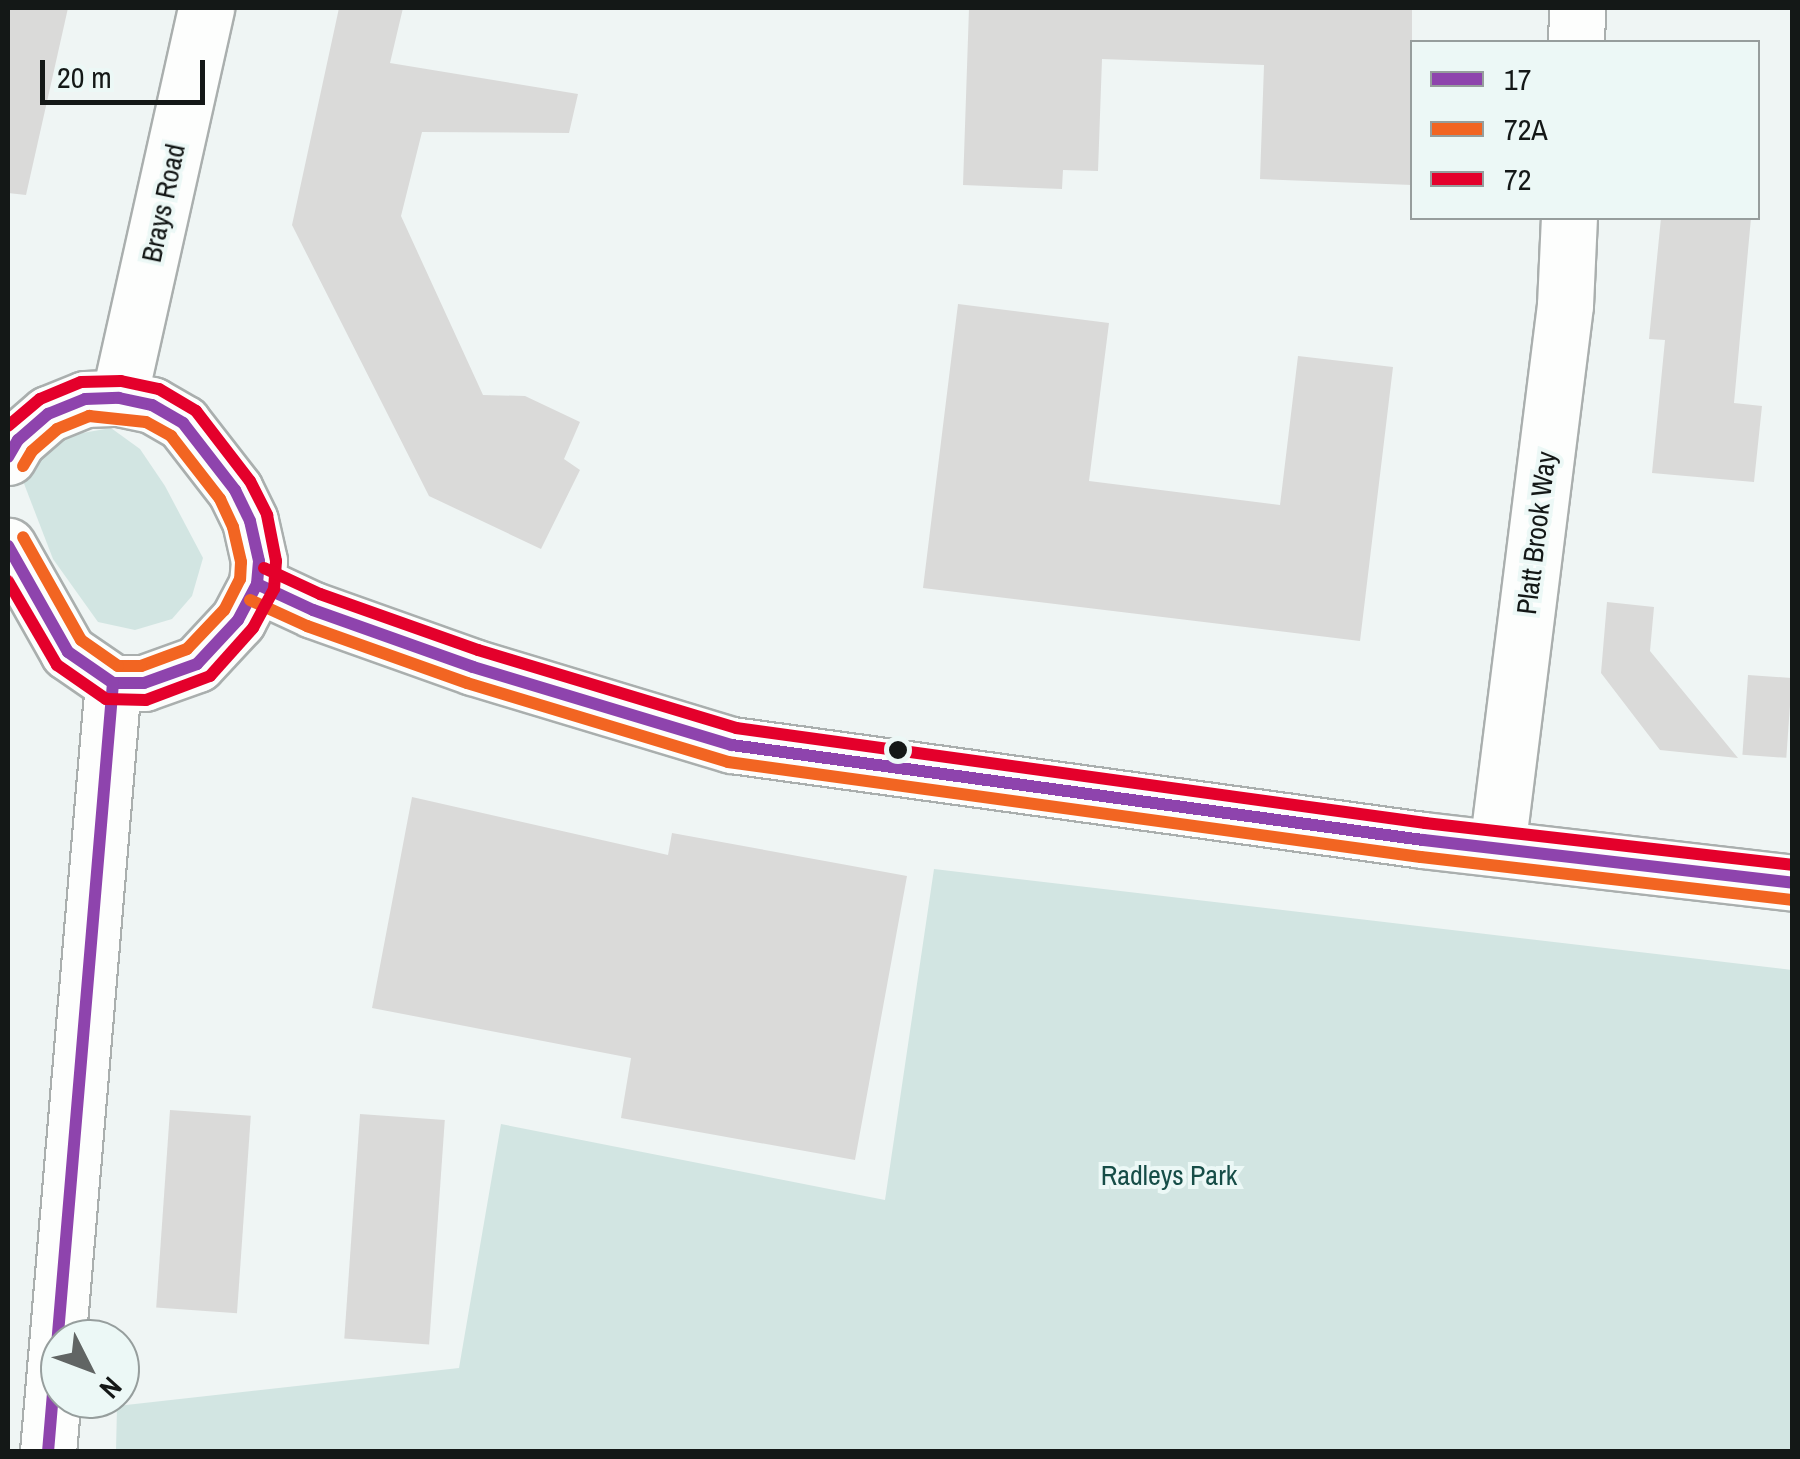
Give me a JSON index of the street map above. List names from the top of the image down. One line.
{"streets":{"street":["Brays Road","Platt Brook Way"]},"parks":["Radleys Park"],"lines":["transit line 72","transit line 17","transit line 72A"],"legend":["17","72A","72"],"scale_bar":"20 m","north":"bottom right"}
